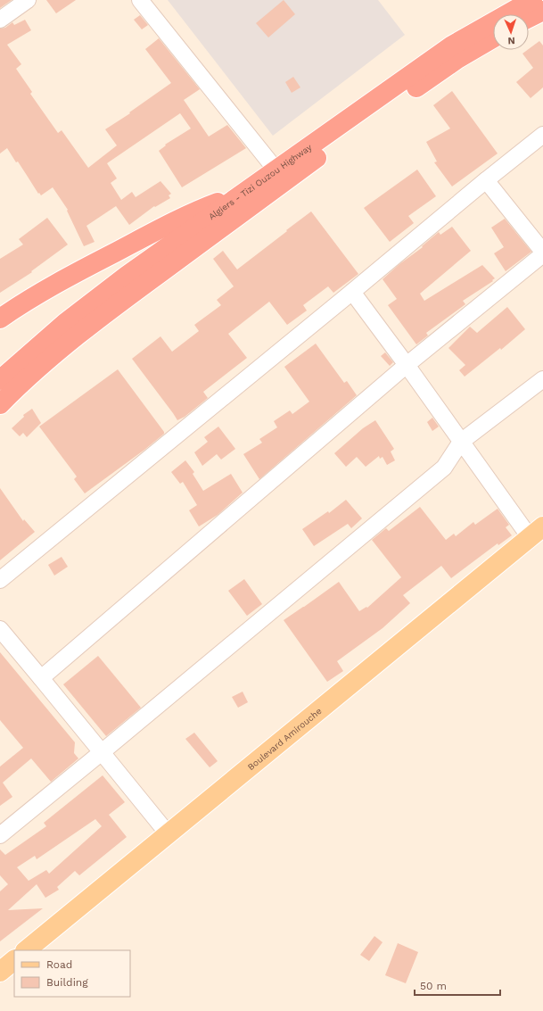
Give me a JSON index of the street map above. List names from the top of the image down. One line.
{"streets":{"highway":["Algiers - Tizi Ouzou Highway"],"main road":["Boulevard Amirouche"]},"legend":["Road","Building"],"scale_bar":"50 m","north":"bottom"}
